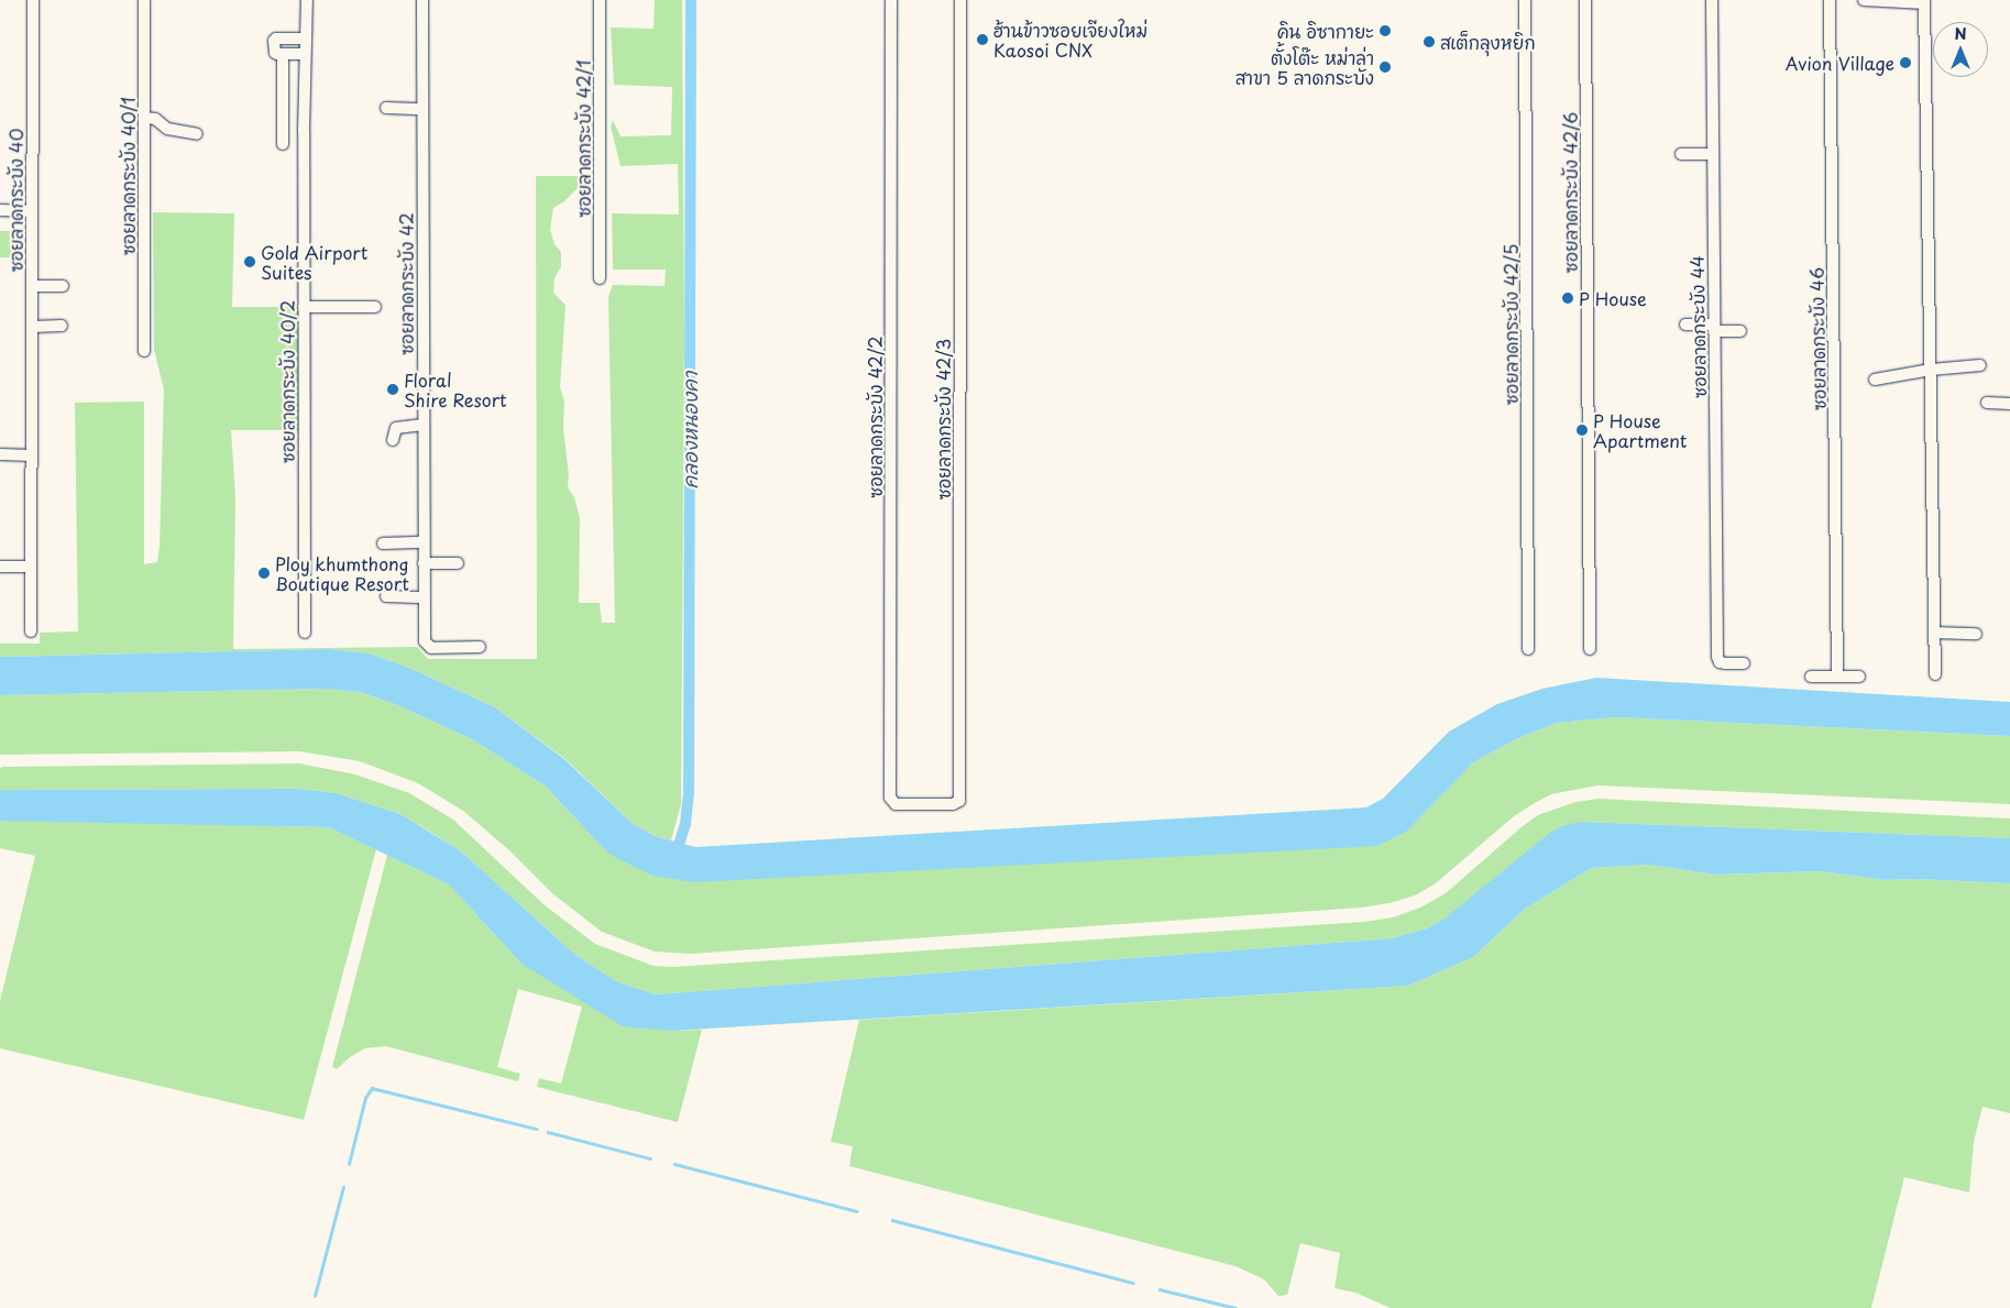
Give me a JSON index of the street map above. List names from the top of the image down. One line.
{"streets":{"street":["ซอยลาดกระบัง 42/1","ซอยลาดกระบัง 40/1","ซอยลาดกระบัง 42/6","ซอยลาดกระบัง 40","ซอยลาดกระบัง 42","ซอยลาดกระบัง 42/5","ซอยลาดกระบัง 44","ซอยลาดกระบัง 46","ซอยลาดกระบัง 40/2","ซอยลาดกระบัง 42/2","ซอยลาดกระบัง 42/3"]},"crossings":[["ซอยลาดกระบัง 42/2","ซอยลาดกระบัง 42/3"]],"water":["คลองหนองคา"],"places":["คิน อิซากายะ","ฮ้านข้าวซอยเจียงใหม่ Kaosoi CNX","สเต็กลุงหยิก","Avion Village","ตั้งโต๊ะ หม่าล่า สาขา 5 ลาดกระบัง","Gold Airport Suites","P House","Floral Shire Resort","P House Apartment","Ploy khumthong Boutique Resort"],"north":"top"}
